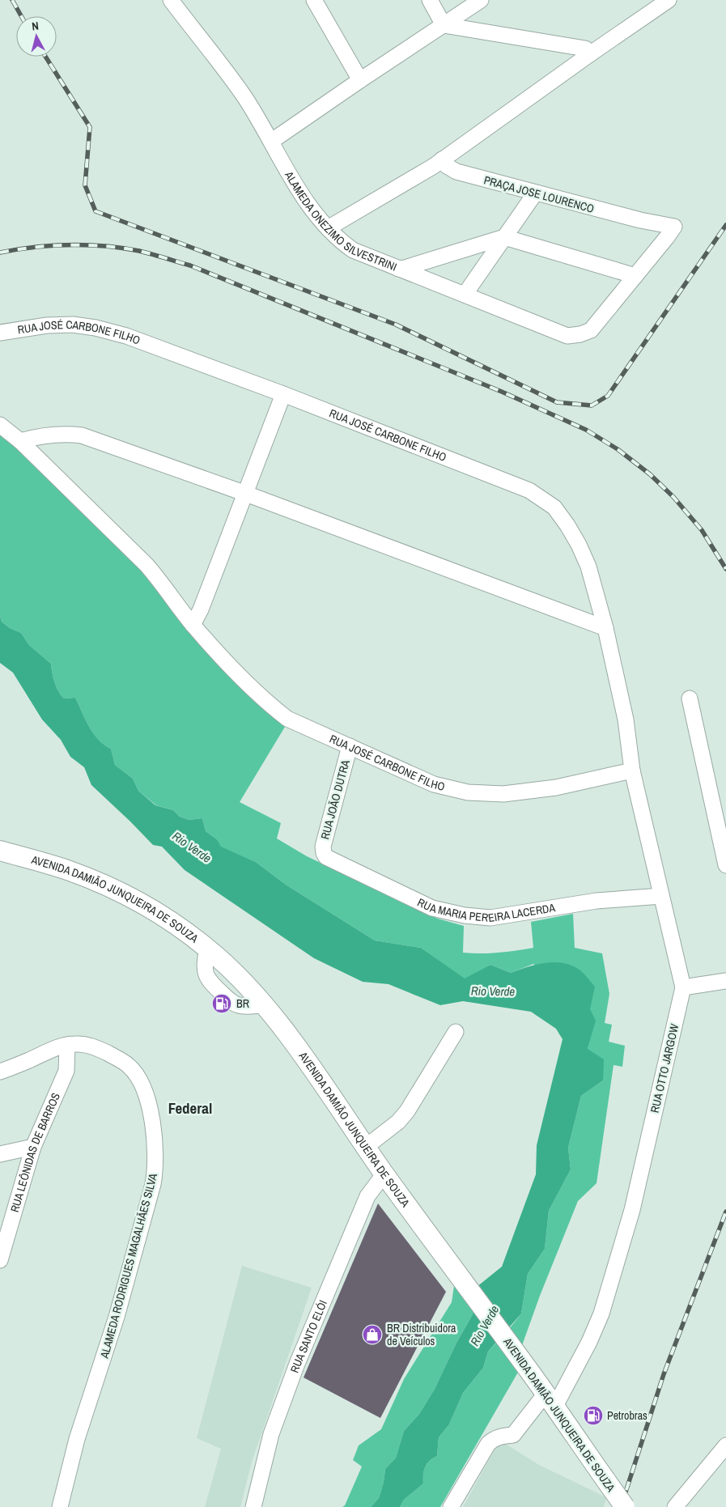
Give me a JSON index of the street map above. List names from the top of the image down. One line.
{"streets":{"main road":["AVENIDA DAMIÃO JUNQUEIRA DE SOUZA"],"street":["PRAÇA JOSE LOURENCO","ALAMEDA ONEZIMO SILVESTRINI","RUA JOSÉ CARBONE FILHO","RUA JOÃO DUTRA","RUA MARIA PEREIRA LACERDA","RUA OTTO JARGOW","RUA LEÔNIDAS DE BARROS","ALAMEDA RODRIGUES MAGALHÃES SILVA","RUA SANTO ELÓI"]},"crossings":[["PRAÇA JOSE LOURENCO","ALAMEDA ONEZIMO SILVESTRINI"],["RUA JOSÉ CARBONE FILHO","RUA JOÃO DUTRA"],["RUA JOSÉ CARBONE FILHO","RUA OTTO JARGOW"],["RUA JOÃO DUTRA","RUA MARIA PEREIRA LACERDA"],["AVENIDA DAMIÃO JUNQUEIRA DE SOUZA","RUA OTTO JARGOW"],["AVENIDA DAMIÃO JUNQUEIRA DE SOUZA","RUA SANTO ELÓI"],["RUA MARIA PEREIRA LACERDA","RUA OTTO JARGOW"],["RUA LEÔNIDAS DE BARROS","ALAMEDA RODRIGUES MAGALHÃES SILVA"]],"districts":["Federal"],"water":["Rio Verde"],"places":{"fuel station":["BR","Petrobras"],"shop":["BR Distribuidora de Veículos"]},"north":"top"}
